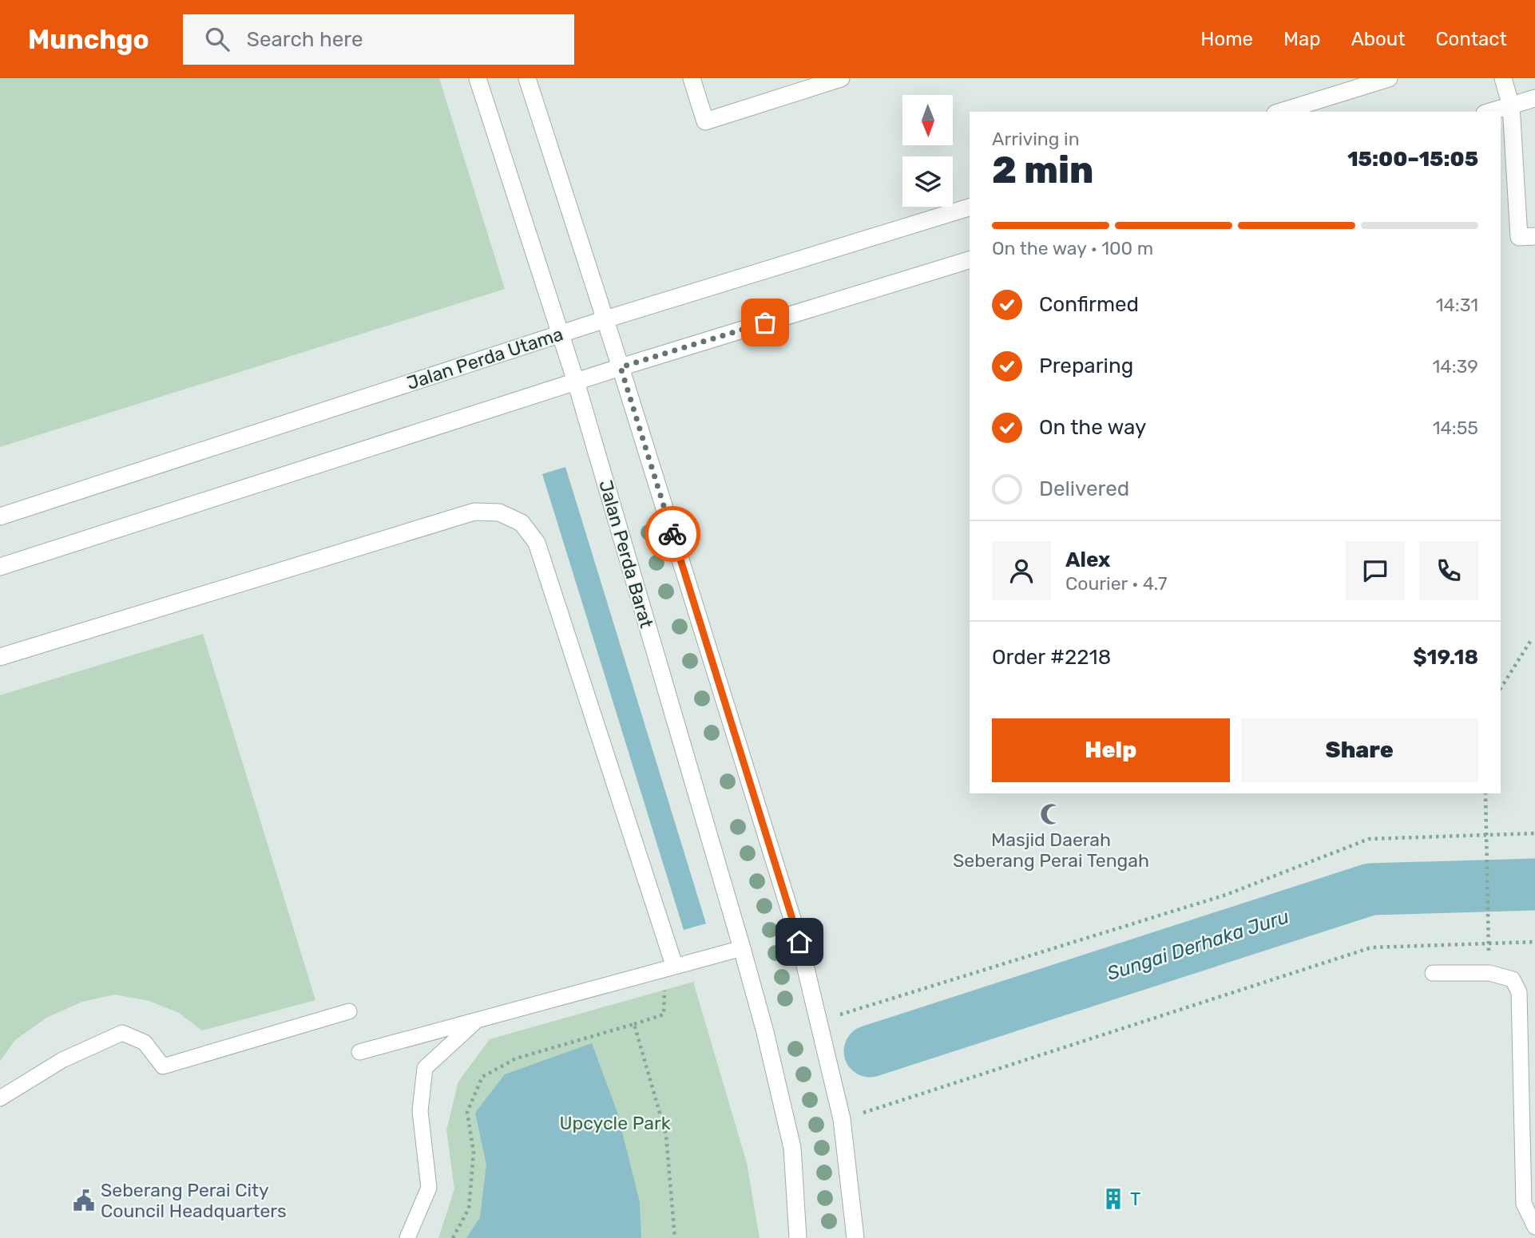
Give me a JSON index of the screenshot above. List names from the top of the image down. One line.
{"streets":{"street":["Jalan Perda Utama","Jalan Perda Barat"]},"crossings":[["Jalan Perda Utama","Jalan Perda Barat"]],"water":["Sungai Derhaka Juru"],"parks":["Upcycle Park"],"places":{"mosque":["Masjid Daerah Seberang Perai Tengah"],"building":["T"],"public building":["Seberang Perai City Council Headquarters"]},"north":"bottom","page":{"header":"Munchgo","search":"Search here","nav":["Home","Map","About","Contact"],"heading":["2 min","Arriving in","15:00–15:05"],"panel":["Alex","Courier · 4.7","Order #2218","$19.18"],"bar":"On the way · 100 m","list":[["Confirmed","14:31"],["Preparing","14:39"],["On the way","14:55"],"Delivered"],"buttons":["Help","Share"]}}
